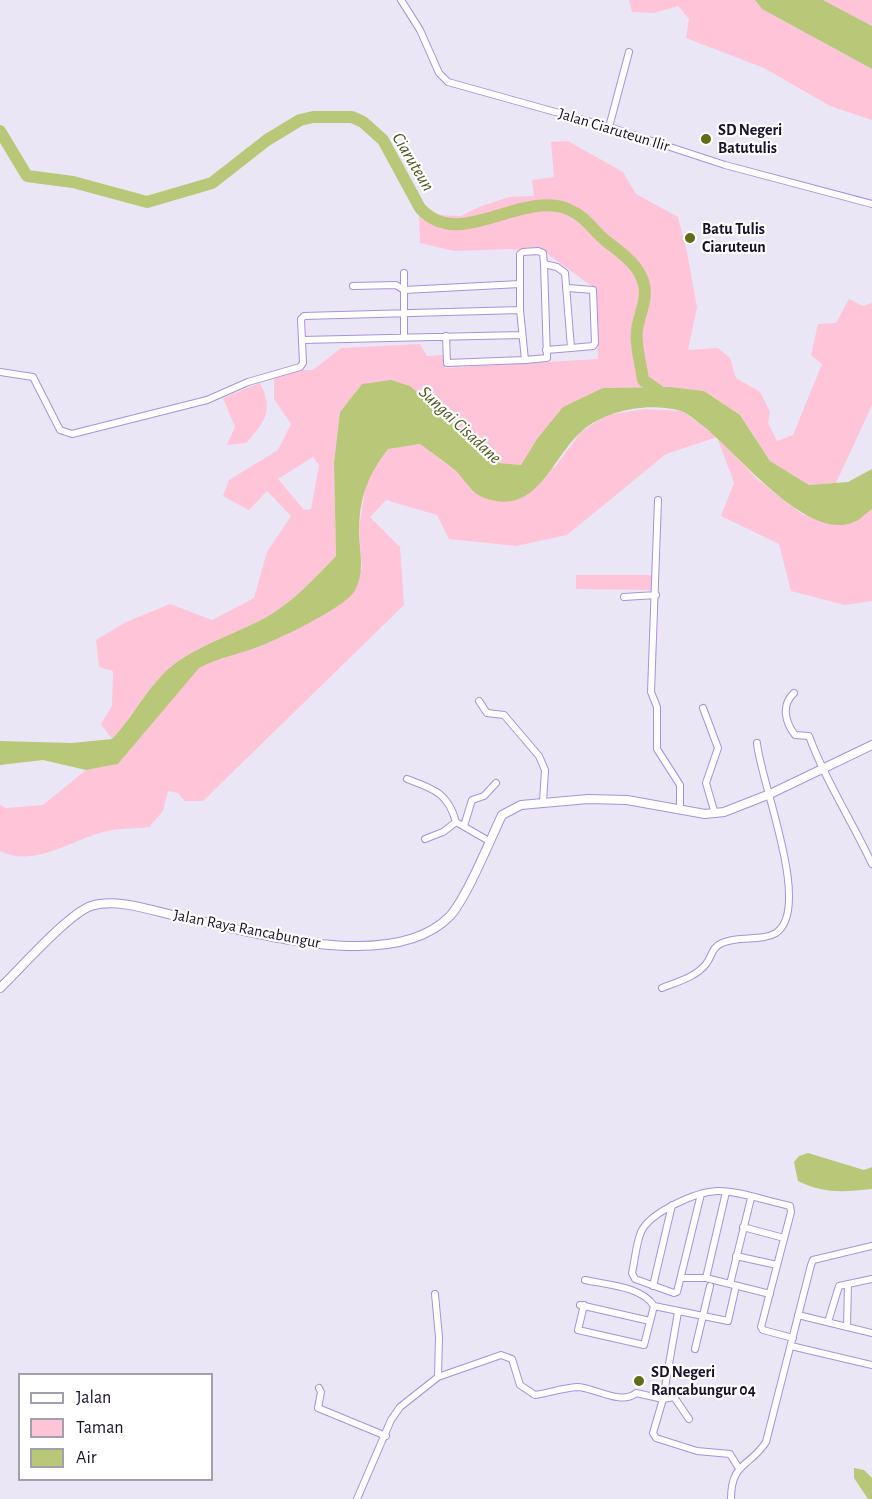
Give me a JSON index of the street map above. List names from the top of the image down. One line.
{"streets":{"main road":["Jalan Raya Rancabungur"],"street":["Jalan Ciaruteun Ilir"]},"water":["Ciaruteun","Sungai Cisadane"],"places":["SD Negeri Batutulis","Batu Tulis Ciaruteun","SD Negeri Rancabungur 04"],"legend":["Jalan","Taman","Air"]}
